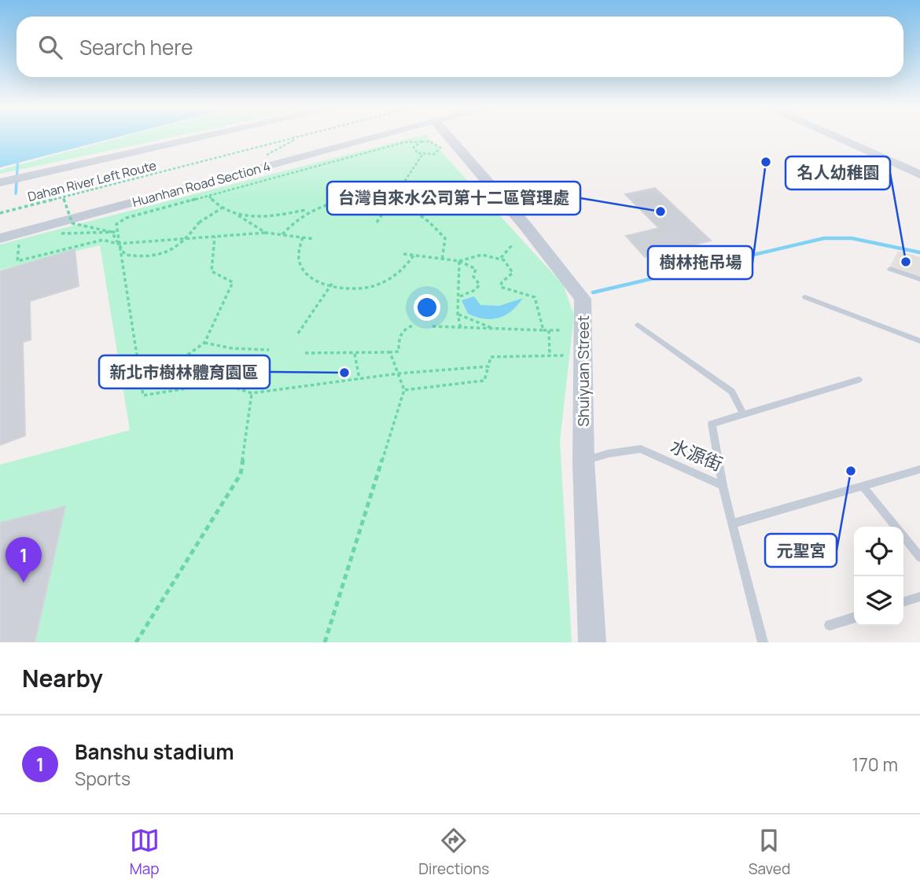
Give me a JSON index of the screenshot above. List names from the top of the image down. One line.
{"streets":{"street":["Huanhan Road Section 4","Shuiyuan Street"],"lane":["水源街"],"path":["Dahan River Left Route"]},"crossings":[["Shuiyuan Street","水源街"]],"places":["樹林拖吊場","台灣自來水公司第十二區管理處","名人幼稚園","新北市樹林體育園區","元聖宮"],"page":{"search":"Search here","pins":"1","heading":"Nearby","list":[{"mark":"1","name":"Banshu stadium","note":"Sports","value":"170 m"}],"nav":["Map","Directions","Saved"]}}
